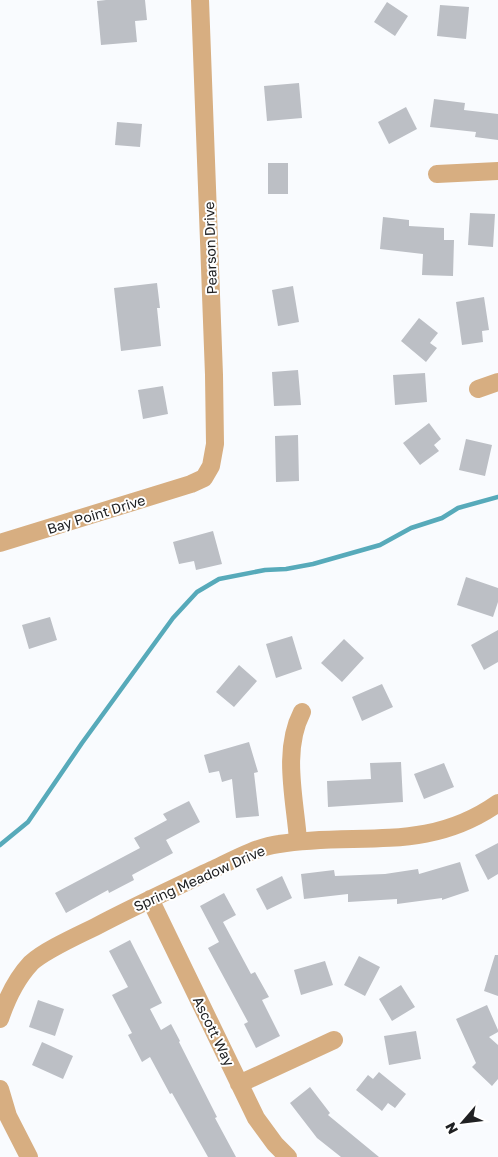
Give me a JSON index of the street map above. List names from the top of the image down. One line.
{"streets":{"street":["Pearson Drive","Bay Point Drive","Spring Meadow Drive","Ascott Way"]},"crossings":[["Pearson Drive","Bay Point Drive"],["Spring Meadow Drive","Ascott Way"]],"north":"bottom left"}
